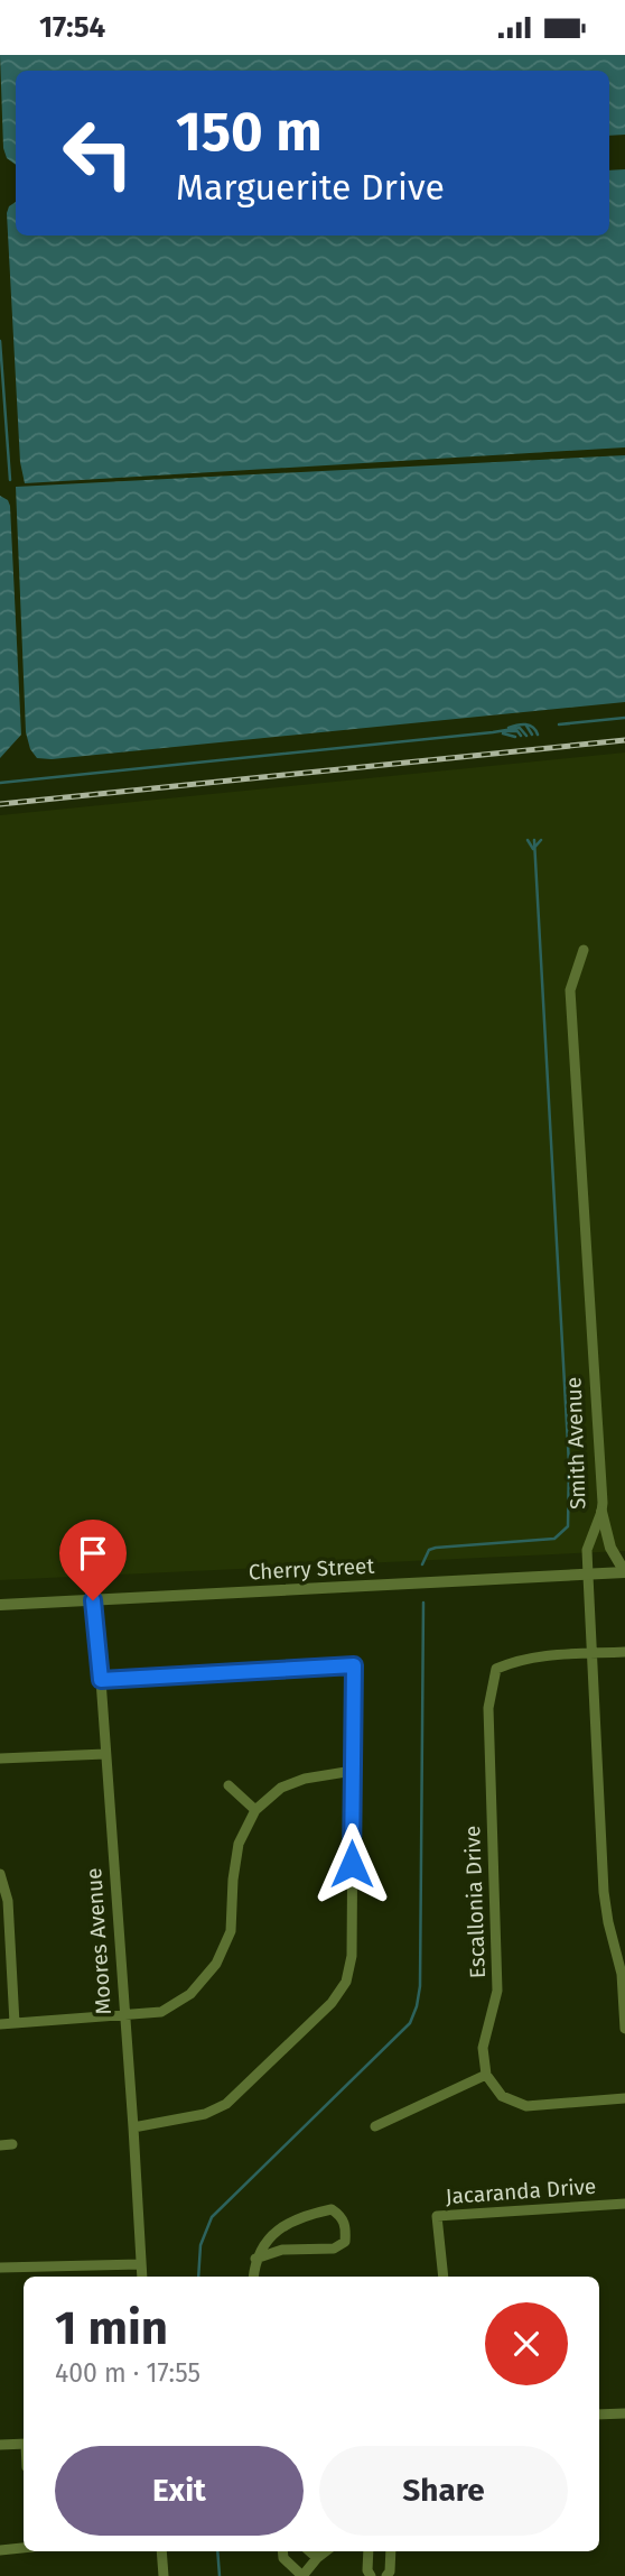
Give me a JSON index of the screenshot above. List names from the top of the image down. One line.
{"streets":{"street":["Smith Avenue","Cherry Street","Escallonia Drive","Moores Avenue","Jacaranda Drive"]},"crossings":[["Smith Avenue","Cherry Street"],["Smith Avenue","Escallonia Drive"],["Cherry Street","Moores Avenue"]],"page":{"status":"17:54","turn":["150 m","Marguerite Drive"],"heading":["1 min","400 m · 17:55"],"buttons":["Exit","Share"]}}
